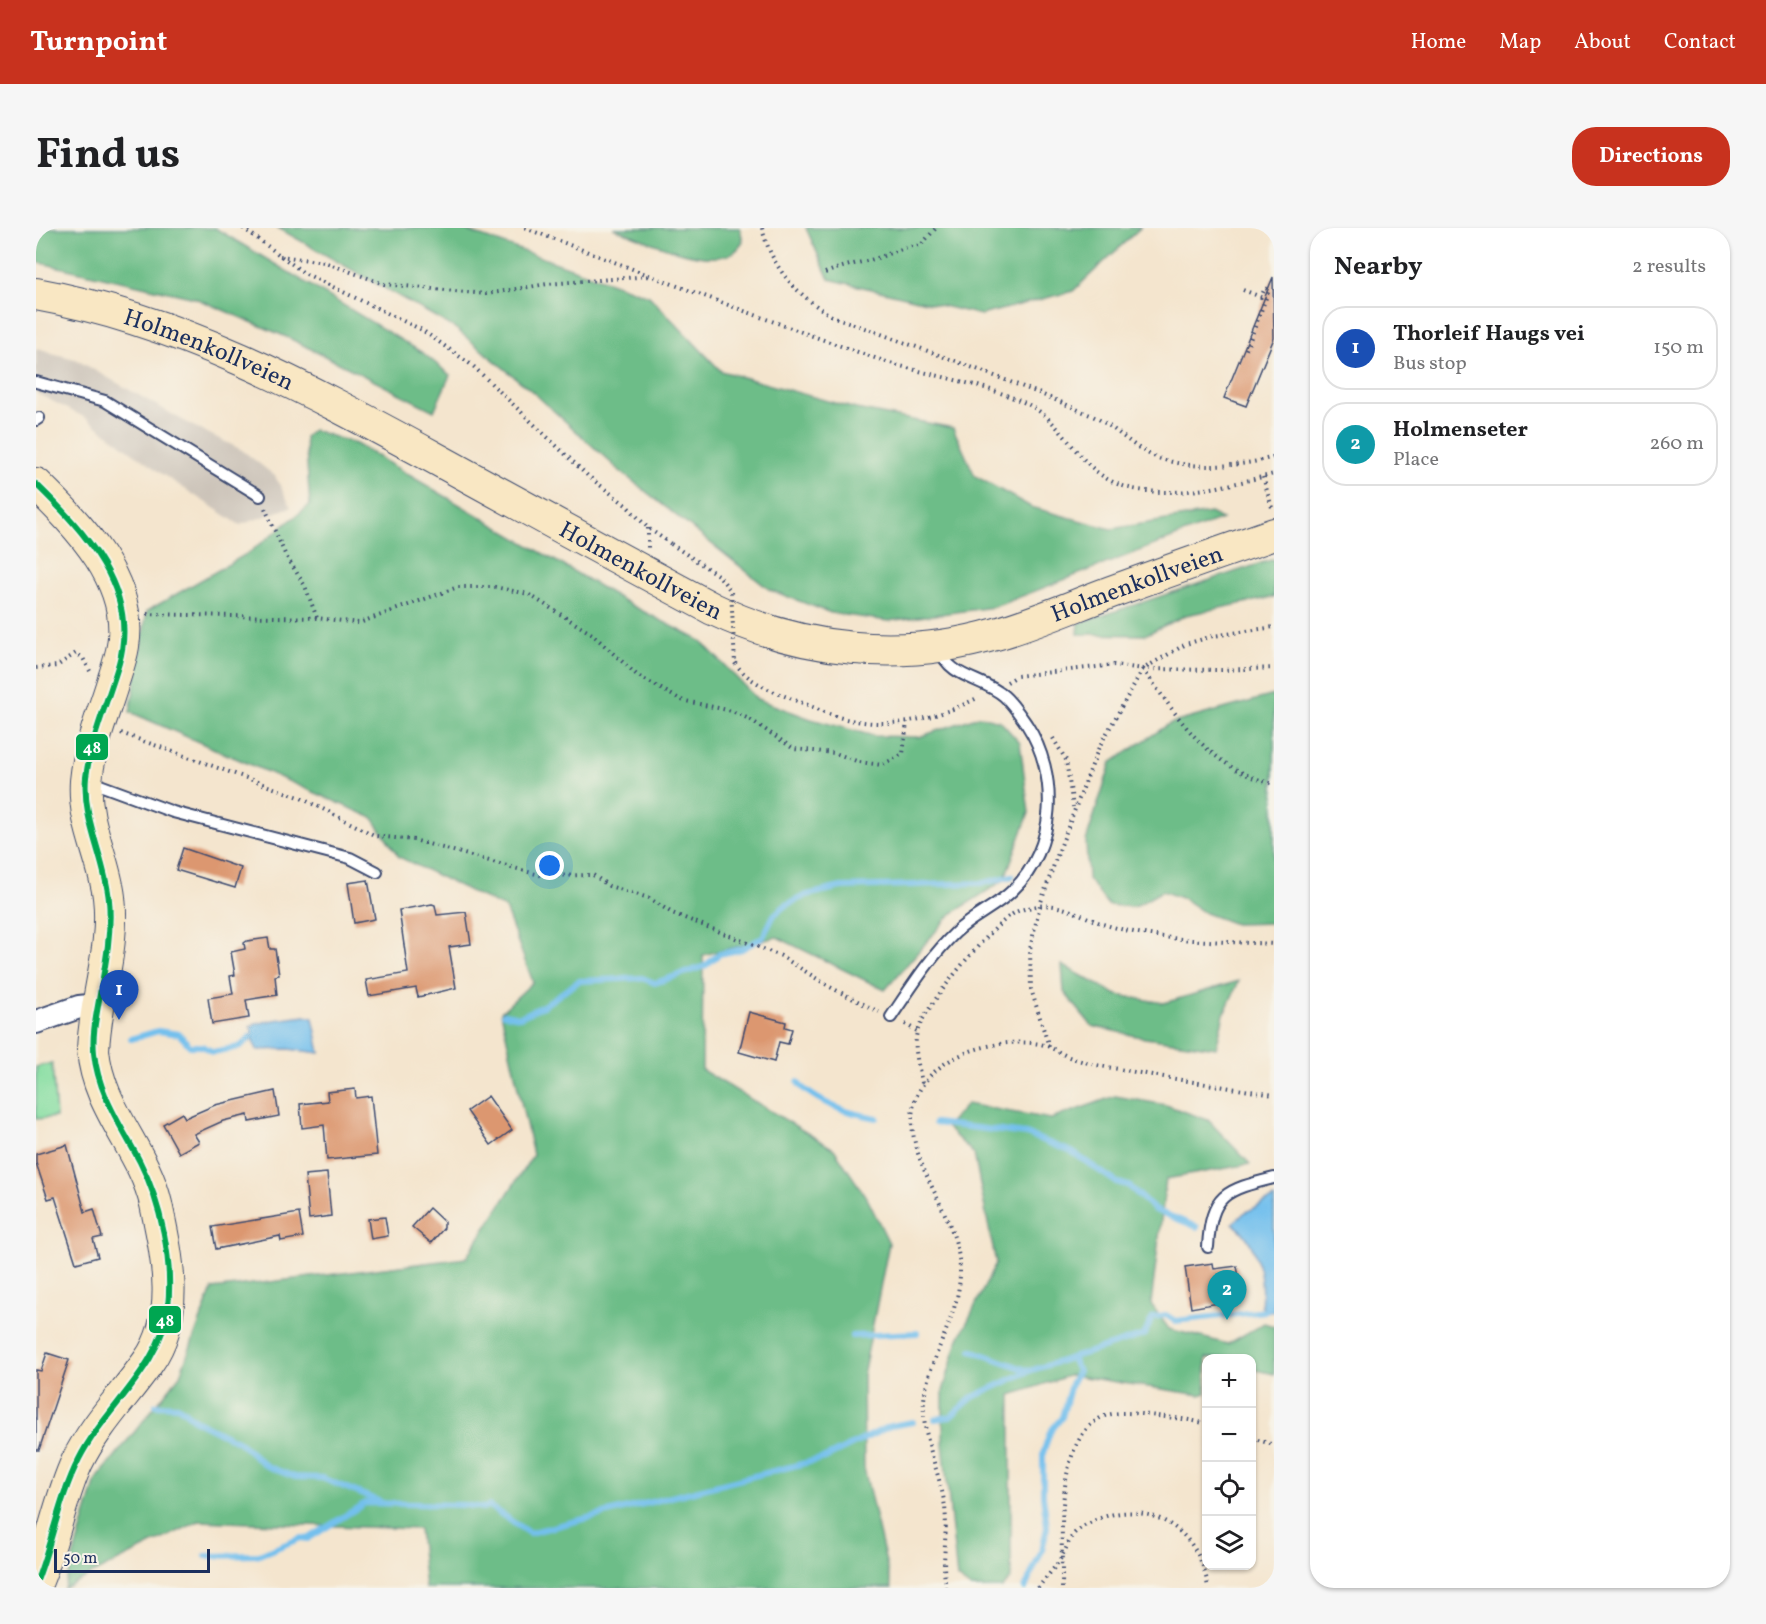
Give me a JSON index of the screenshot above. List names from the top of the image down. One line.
{"streets":{"main road":["Holmenkollveien"]},"lines":["transit line 48"],"scale_bar":"50 m","page":{"header":"Turnpoint","nav":["Home","Map","About","Contact"],"title":"Find us","buttons":"Directions","heading":["Nearby","2 results"],"list":[{"mark":"1","name":"Thorleif Haugs vei","note":"Bus stop","value":"150 m"},{"mark":"2","name":"Holmenseter","note":"Place","value":"260 m"}],"pins":["1","2"],"map_buttons":["+","−"],"scale":"50 m"}}
